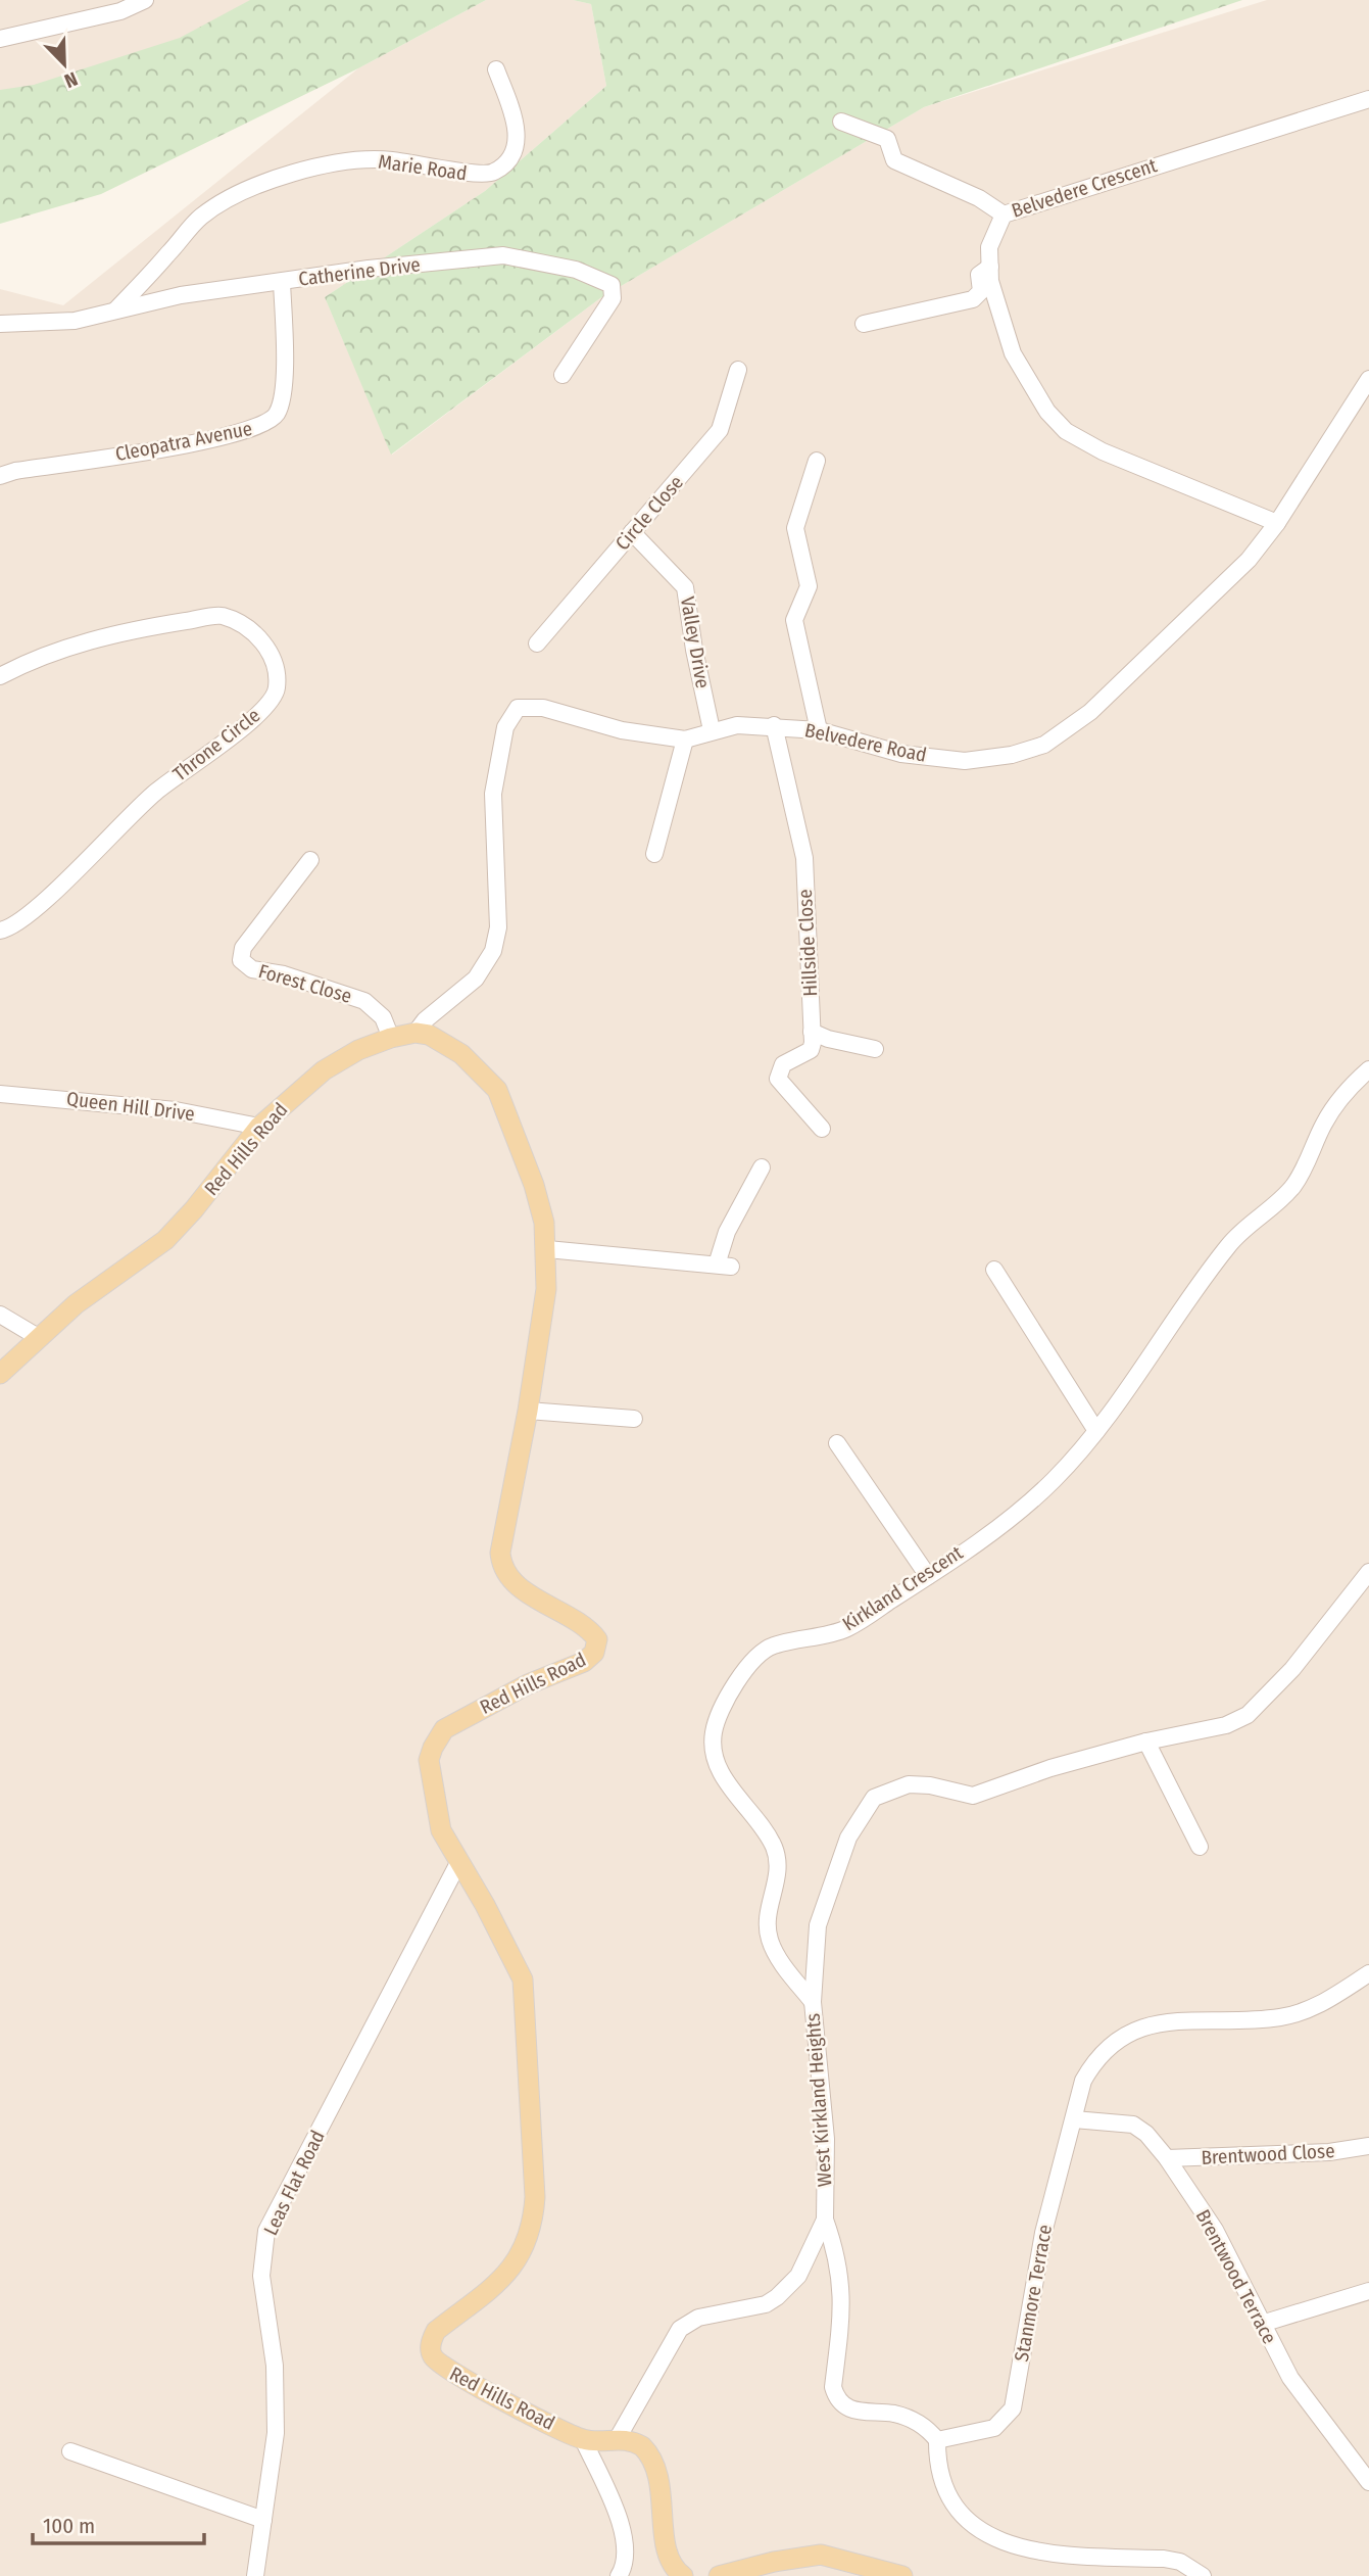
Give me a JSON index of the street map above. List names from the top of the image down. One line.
{"streets":{"main road":["Red Hills Road"],"street":["Marie Road","Belvedere Crescent","Catherine Drive","Cleopatra Avenue","Circle Close","Valley Drive","Belvedere Road","Throne Circle","Hillside Close","Forest Close","Queen Hill Drive","Kirkland Crescent","West Kirkland Heights","Brentwood Close","Leas Flat Road","Brentwood Terrace","Stanmore Terrace"]},"crossings":[["Marie Road","Catherine Drive"],["Belvedere Crescent","Belvedere Road"],["Catherine Drive","Cleopatra Avenue"],["Circle Close","Valley Drive"],["Valley Drive","Belvedere Road"],["Belvedere Road","Hillside Close"],["Belvedere Road","Red Hills Road"],["Forest Close","Red Hills Road"],["Queen Hill Drive","Red Hills Road"],["Red Hills Road","West Kirkland Heights"],["Red Hills Road","Leas Flat Road"],["Kirkland Crescent","West Kirkland Heights"],["Brentwood Close","Brentwood Terrace"],["Brentwood Terrace","Stanmore Terrace"]],"scale_bar":"100 m","north":"bottom right"}
